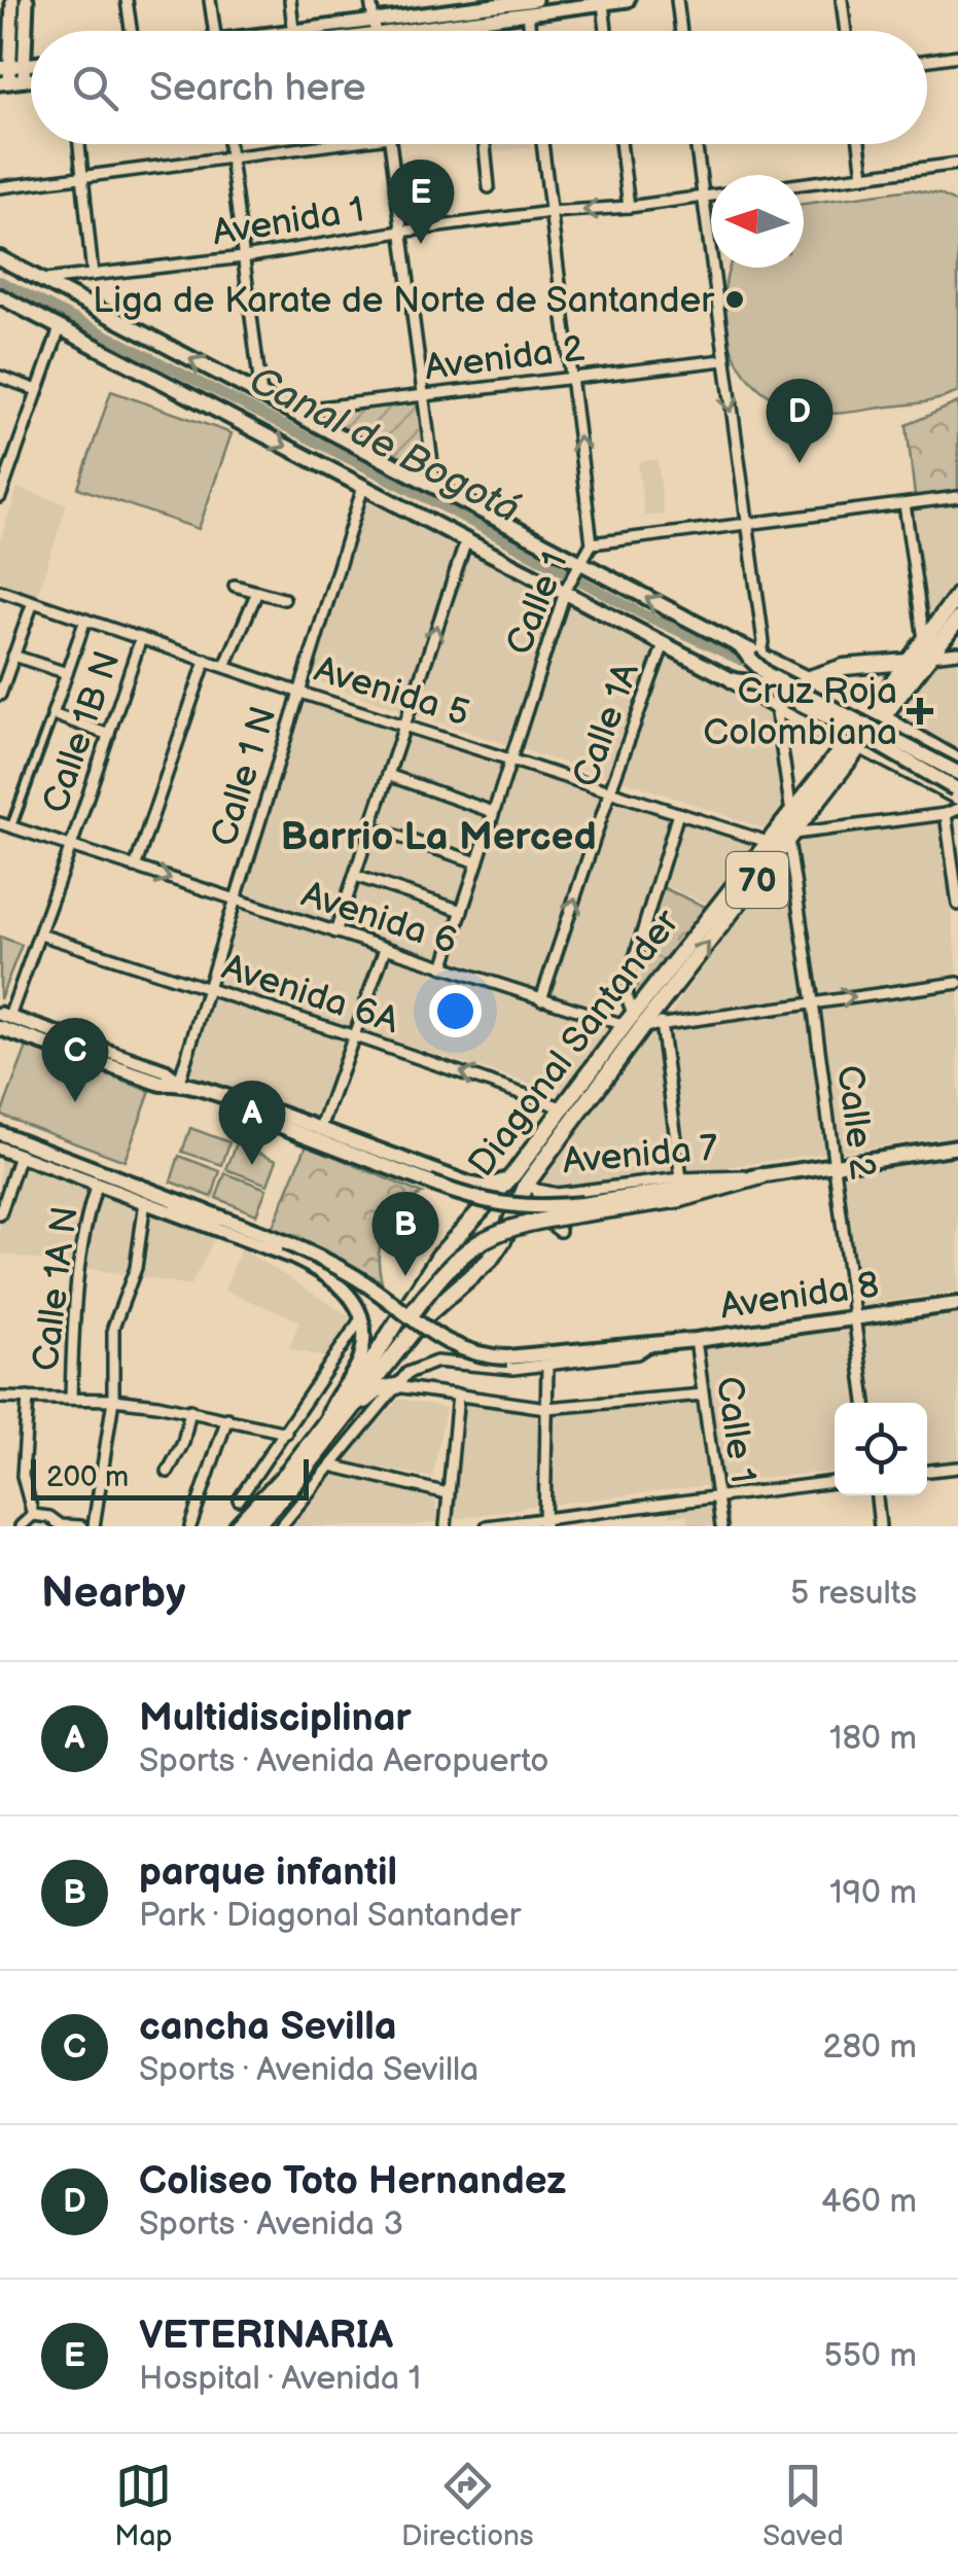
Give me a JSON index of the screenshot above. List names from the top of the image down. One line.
{"streets":{"main road":["70","Diagonal Santander","Avenida 7","Avenida 8"],"street":["Avenida 1","Avenida 2","Calle 1","Avenida 5","Calle 1A","Calle 1B N","Calle 1 N","Avenida 6","Avenida 6A","Calle 2","Calle 1A N"]},"crossings":[["Avenida 1","Calle 1"],["Avenida 2","Calle 1"],["Calle 1","Avenida 5"],["Calle 1","Avenida 6"],["Calle 1","Avenida 8"],["Avenida 5","Calle 1A"],["Avenida 5","Calle 1B N"],["Avenida 5","Calle 1 N"],["Avenida 5","Diagonal Santander"],["Calle 1A","Avenida 6"],["Calle 1B N","Avenida 6"],["Calle 1B N","Avenida 6A"],["Calle 1 N","Avenida 6"],["Calle 1 N","Avenida 6A"],["Avenida 6","Diagonal Santander"],["Avenida 6","Calle 2"],["Avenida 6A","Diagonal Santander"],["Diagonal Santander","Calle 2"],["Diagonal Santander","Avenida 7"],["Calle 2","Avenida 7"],["Calle 2","Avenida 8"]],"one_way":["Avenida 6A"],"districts":["Barrio La Merced"],"water":["Canal de Bogotá"],"places":{"other":["Liga de Karate de Norte de Santander"],"health":["Cruz Roja Colombiana"]},"scale_bar":"200 m","north":"left","page":{"search":"Search here","pins":["E","D","C","A","B"],"scale":"200 m","heading":["Nearby","5 results"],"list":[{"mark":"A","name":"Multidisciplinar","note":"Sports · Avenida Aeropuerto","value":"180 m"},{"mark":"B","name":"parque infantil","note":"Park · Diagonal Santander","value":"190 m"},{"mark":"C","name":"cancha Sevilla","note":"Sports · Avenida Sevilla","value":"280 m"},{"mark":"D","name":"Coliseo Toto Hernandez","note":"Sports · Avenida 3","value":"460 m"},{"mark":"E","name":"VETERINARIA","note":"Hospital · Avenida 1","value":"550 m"}],"nav":["Map","Directions","Saved"]}}
